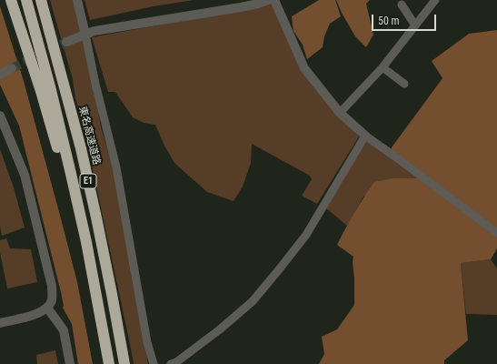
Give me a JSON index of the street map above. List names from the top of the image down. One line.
{"streets":{"highway":["東名高速道路","E1"]},"scale_bar":"50 m"}
